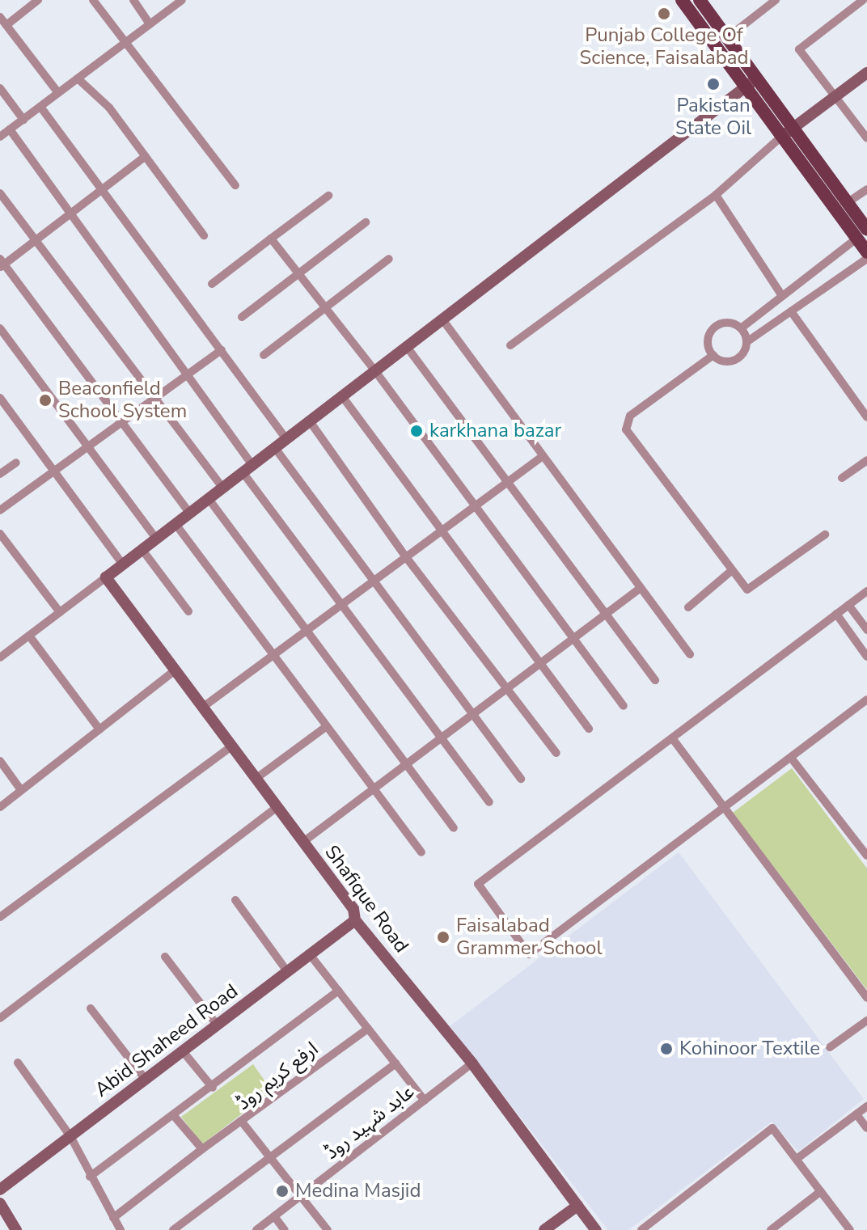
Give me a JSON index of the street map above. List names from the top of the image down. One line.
{"streets":{"street":["Shafique Road","Abid Shaheed Road","ارفع کریم روڈ","عابد شہید روڈ"]},"crossings":[["Shafique Road","Abid Shaheed Road"],["Shafique Road","عابد شہید روڈ"],["ارفع کریم روڈ","عابد شہید روڈ"]],"places":["Punjab College Of Science, Faisalabad","Pakistan State Oil","Beaconfield School System","karkhana bazar","Faisalabad Grammer School","Kohinoor Textile","Medina Masjid"]}
